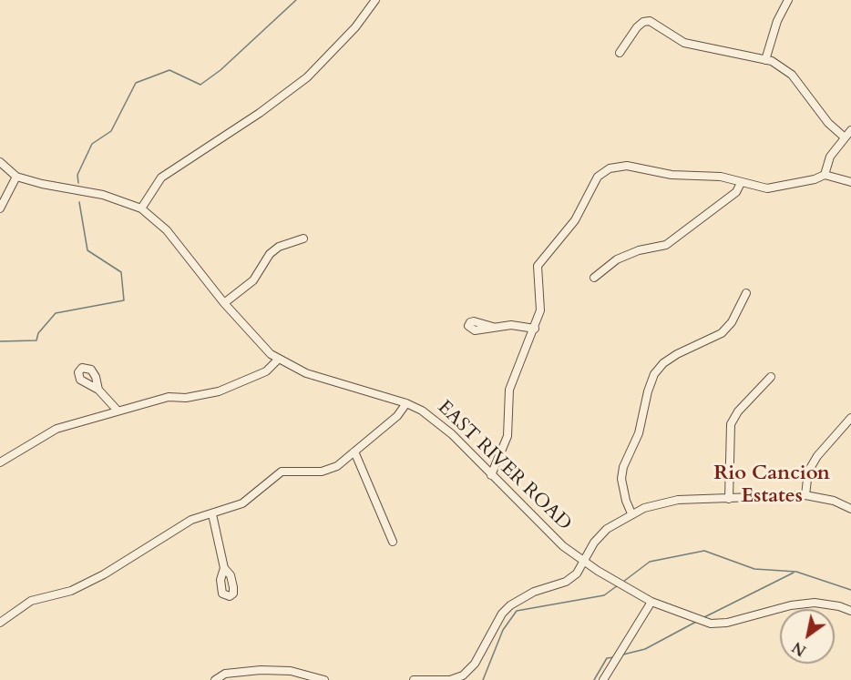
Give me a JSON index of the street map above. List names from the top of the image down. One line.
{"streets":{"street":["EAST RIVER ROAD"]},"districts":["Rio Cancion Estates"],"north":"bottom left"}
